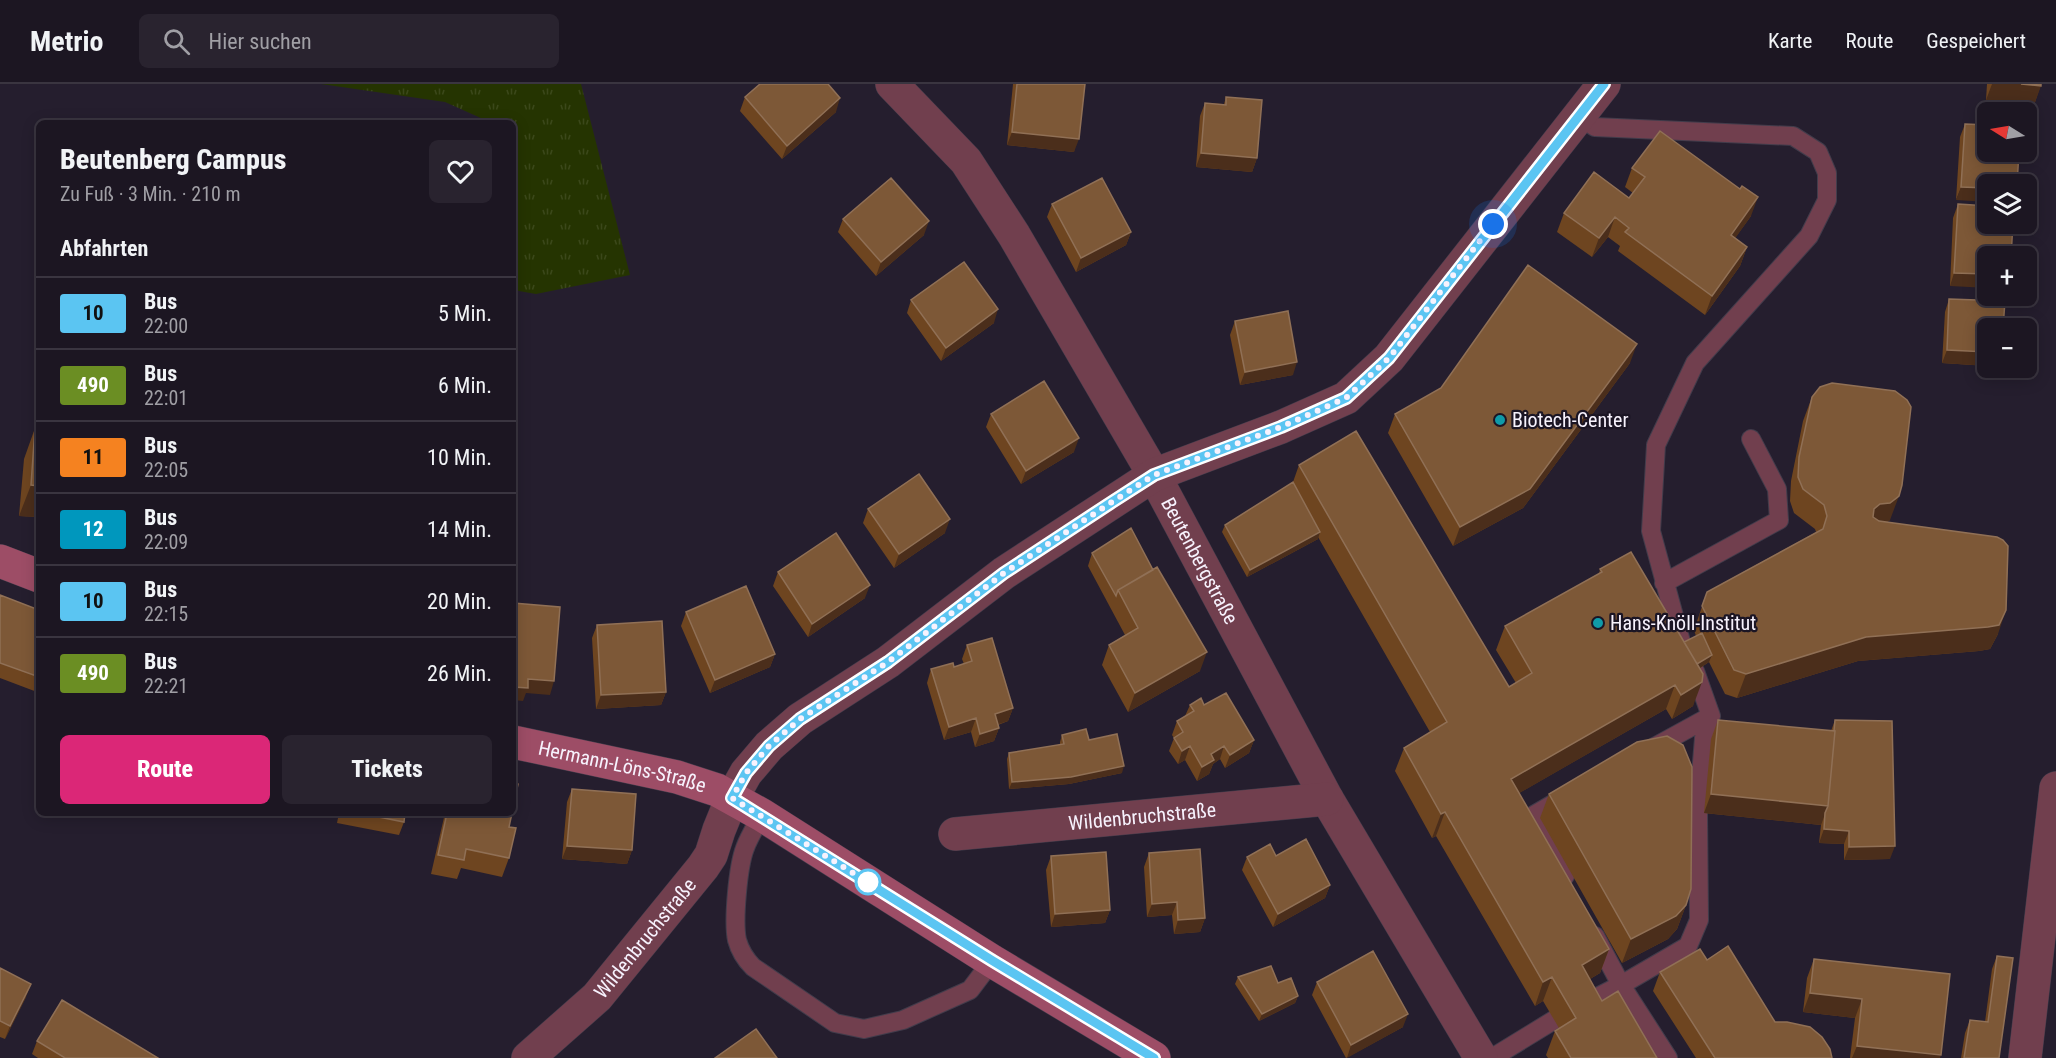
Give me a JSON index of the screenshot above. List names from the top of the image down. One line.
{"streets":{"main road":["Hermann-Löns-Straße"],"street":["Beutenbergstraße","Wildenbruchstraße"]},"crossings":[["Beutenbergstraße","Hermann-Löns-Straße"],["Beutenbergstraße","Wildenbruchstraße"],["Hermann-Löns-Straße","Wildenbruchstraße"]],"places":["Biotech-Center","Hans-Knöll-Institut"],"lines":["bus line 10"],"north":"left","page":{"header":"Metrio","search":"Hier suchen","nav":["Karte","Route","Gespeichert"],"map_buttons":["+","−"],"heading":[["Beutenberg Campus","Zu Fuß · 3 Min. · 210 m"],"Abfahrten"],"list":[{"mark":"10","name":"Bus","note":"22:00","value":"5 Min."},{"mark":"490","name":"Bus","note":"22:01","value":"6 Min."},{"mark":"11","name":"Bus","note":"22:05","value":"10 Min."},{"mark":"12","name":"Bus","note":"22:09","value":"14 Min."},{"mark":"10","name":"Bus","note":"22:15","value":"20 Min."},{"mark":"490","name":"Bus","note":"22:21","value":"26 Min."}],"buttons":["Route","Tickets"]}}
